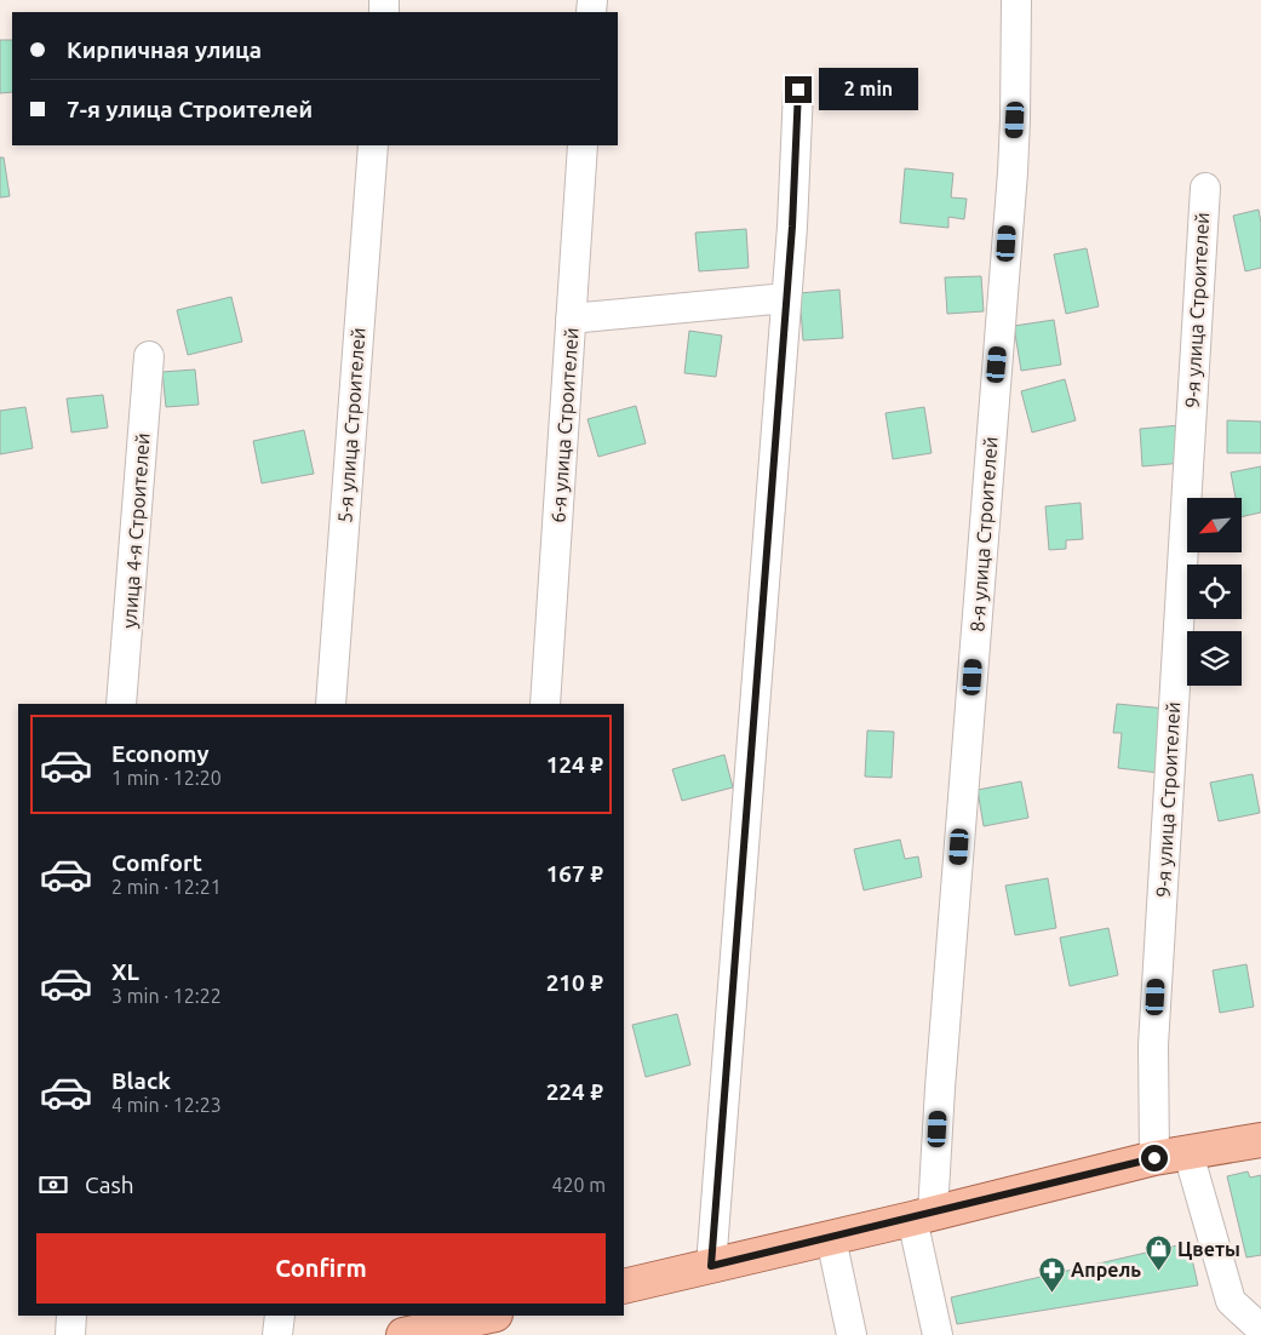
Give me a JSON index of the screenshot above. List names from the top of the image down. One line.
{"streets":{"street":["9-я улица Строителей","5-я улица Строителей","6-я улица Строителей","улица 4-я Строителей","8-я улица Строителей"]},"places":{"shop":["Цветы"],"pharmacy":["Апрель"]},"north":"bottom left","page":{"banner":["Кирпичная улица","7-я улица Строителей"],"bubble":"2 min","list":[{"name":"Economy","note":"1 min · 12:20","value":"124 ₽"},{"name":"Comfort","note":"2 min · 12:21","value":"167 ₽"},{"name":"XL","note":"3 min · 12:22","value":"210 ₽"},{"name":"Black","note":"4 min · 12:23","value":"224 ₽"}],"pay":["Cash","420 m"],"buttons":"Confirm"}}
